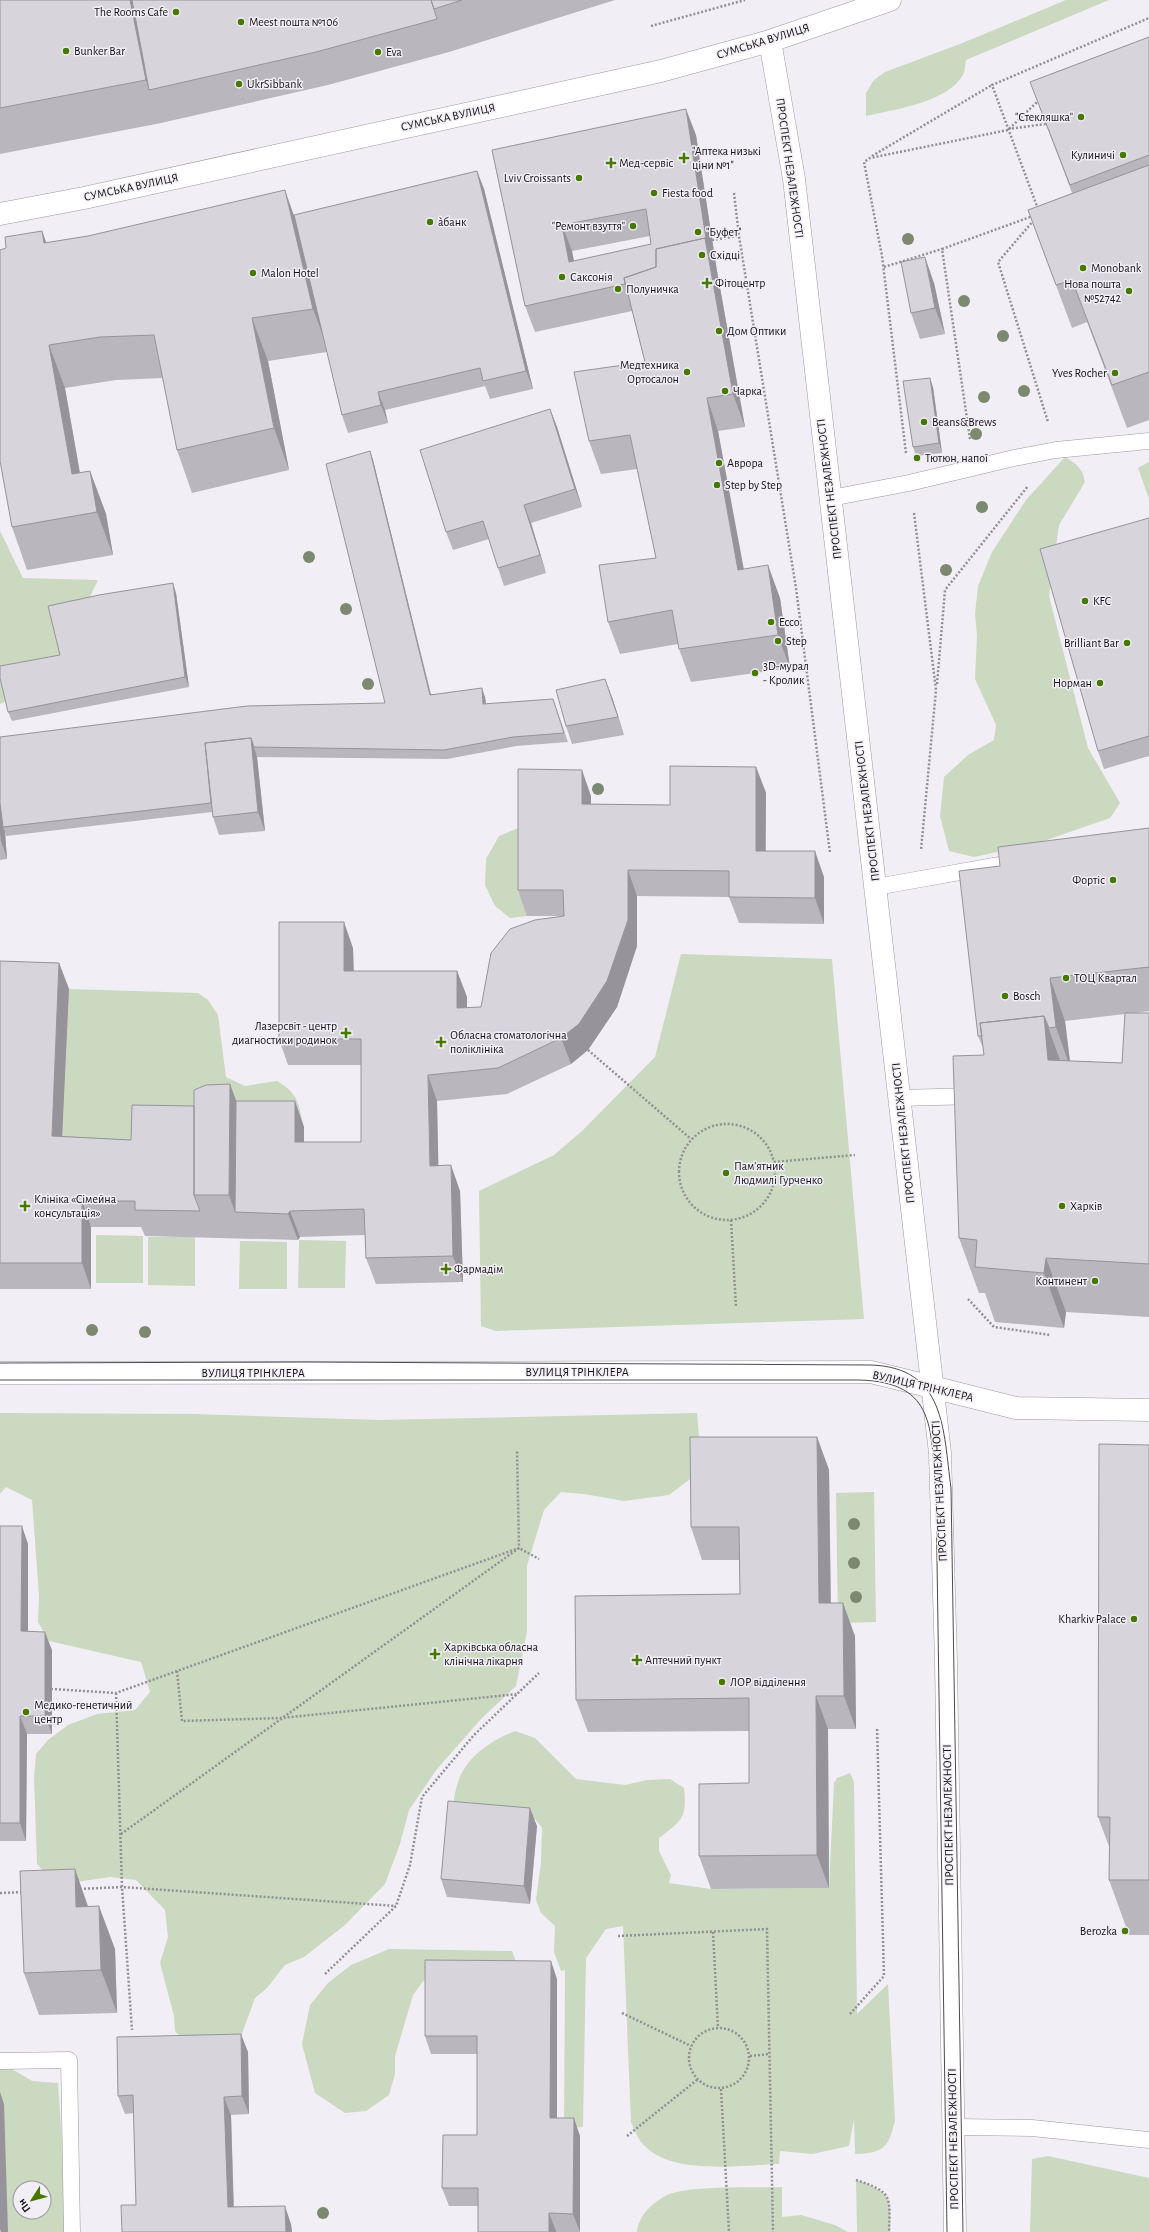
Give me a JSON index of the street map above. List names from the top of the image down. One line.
{"streets":{"main road":["СУМСЬКА ВУЛИЦЯ","ПРОСПЕКТ НЕЗАЛЕЖНОСТІ","ВУЛИЦЯ ТРІНКЛЕРА"]},"crossings":[["СУМСЬКА ВУЛИЦЯ","ПРОСПЕКТ НЕЗАЛЕЖНОСТІ"],["ПРОСПЕКТ НЕЗАЛЕЖНОСТІ","ВУЛИЦЯ ТРІНКЛЕРА"]],"places":{"other":["The Rooms Cafe","Meest пошта №106","Bunker Bar","Eva","UkrSibbank","\"Стекляшка\"","Кулиничі","Lviv Croissants","Fiesta food","а̀банк","\"Ремонт взуття\"","\"Буфет\"","Східці","Monobank","Malon Hotel","Саксонія","Полуничка","Нова пошта №52742","Дом Оптики","Медтехника Ортосалон","Yves Rocher","Чарка","Beans&Brews","Тютюн, напої","Аврора","Step by Step","KFC","Ecco","Step","Brilliant Bar","3D-мурал - Кролик","Норман","Фортiс","ТОЦ Квартал","Bosch","Пам'ятник Людмилі Гурченко","Харків","Континент","Kharkiv Palace","ЛОР відділення","Медико-генетичний центр","Berozka"],"health":["\"Аптека низькі ціни №1\"","Мед-сервіс","Фітоцентр","Лазерсвіт - центр диагностики родинок","Обласна стоматологічна поліклініка","Клініка «Сімейна консультація»","Фармадім","Харківська обласна клінічна лікарня","Аптечний пункт"]},"north":"bottom left"}
